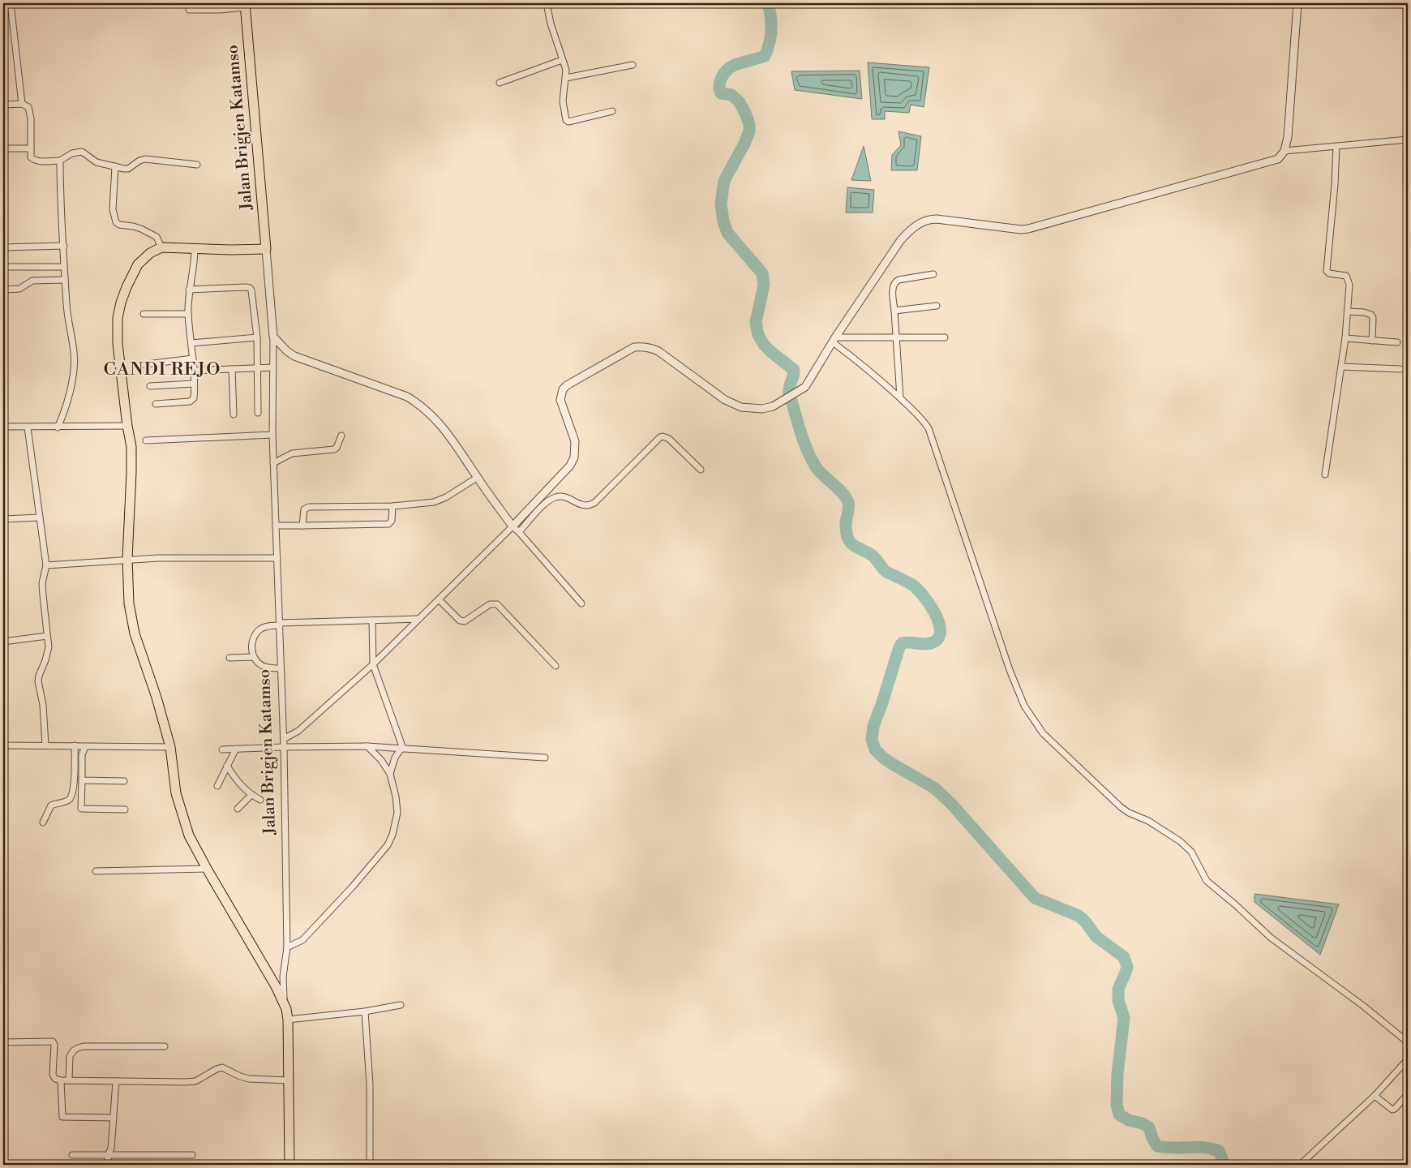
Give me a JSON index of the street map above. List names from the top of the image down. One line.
{"streets":{"main road":["Jalan Brigjen Katamso"]},"districts":["CANDI REJO"]}
